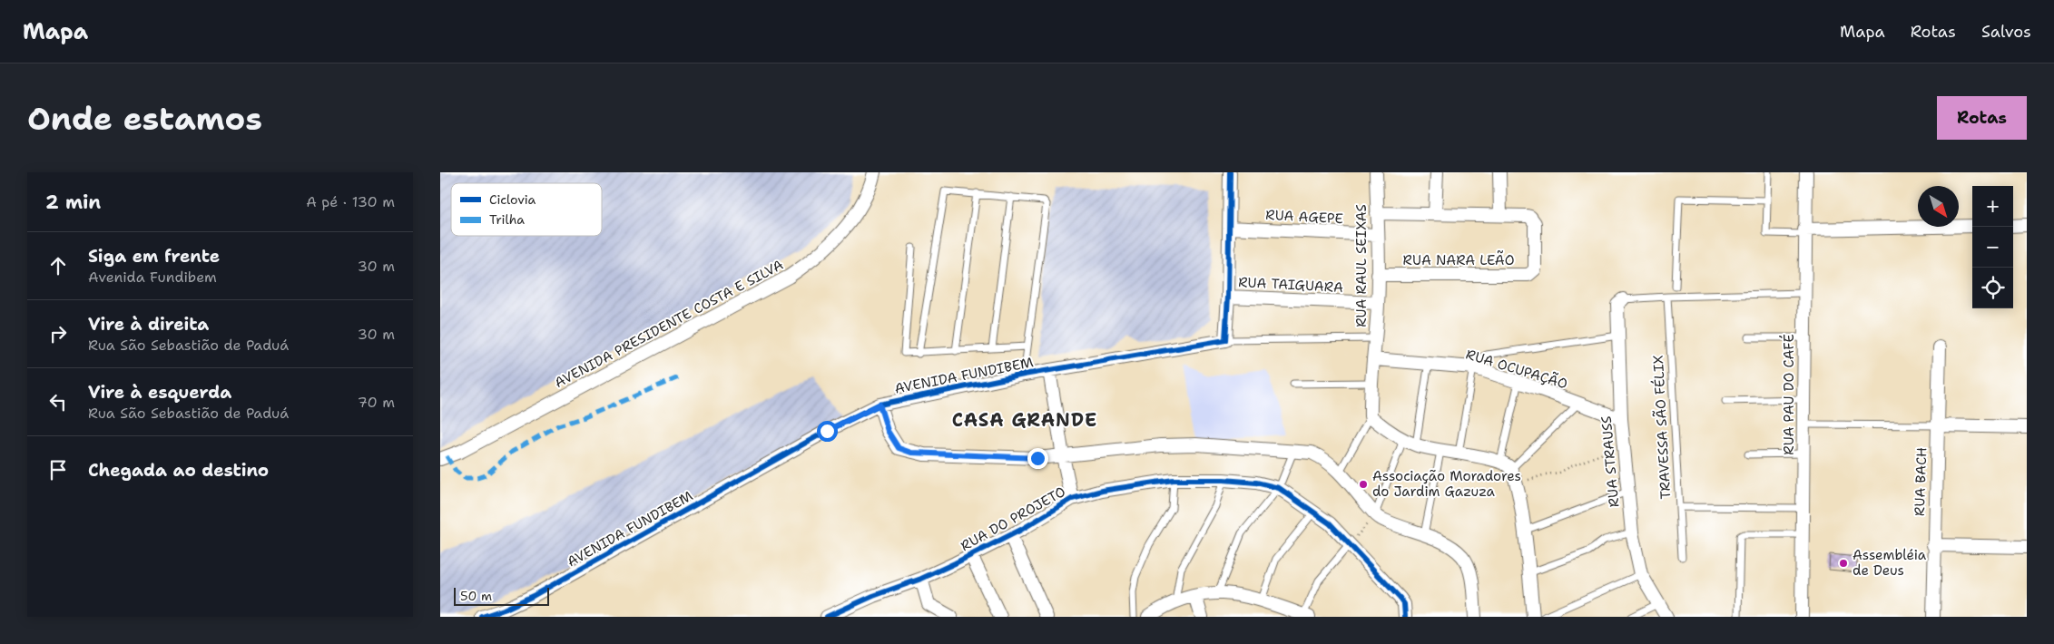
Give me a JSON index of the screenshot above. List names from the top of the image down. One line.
{"streets":{"street":["RUA AGEPE","RUA NARA LEÃO","RUA RAUL SEIXAS","RUA TAIGUARA","AVENIDA PRESIDENTE COSTA E SILVA","RUA OCUPAÇÃO","AVENIDA FUNDIBEM","RUA PAU DO CAFÉ","RUA STRAUSS","RUA BACH","RUA DO PROJETO"],"lane":["TRAVESSA SÃO FÉLIX"]},"crossings":[["RUA AGEPE","RUA RAUL SEIXAS"],["RUA NARA LEÃO","RUA RAUL SEIXAS"],["RUA RAUL SEIXAS","RUA TAIGUARA"],["RUA RAUL SEIXAS","RUA OCUPAÇÃO"],["RUA OCUPAÇÃO","RUA STRAUSS"]],"districts":["CASA GRANDE"],"places":["Associação Moradores do Jardim Gazuza","Assembléia de Deus"],"legend":["Ciclovia","Trilha"],"scale_bar":"50 m","north":"bottom right","page":{"header":"Mapa","nav":["Mapa","Rotas","Salvos"],"buttons":"Rotas","title":"Onde estamos","heading":["2 min","A pé · 130 m"],"map_buttons":["+","−"],"list":[["Siga em frente","Avenida Fundibem","30 m"],["Vire à direita","Rua São Sebastião de Paduá","30 m"],["Vire à esquerda","Rua São Sebastião de Paduá","70 m"],"Chegada ao destino"],"scale":"50 m"}}
